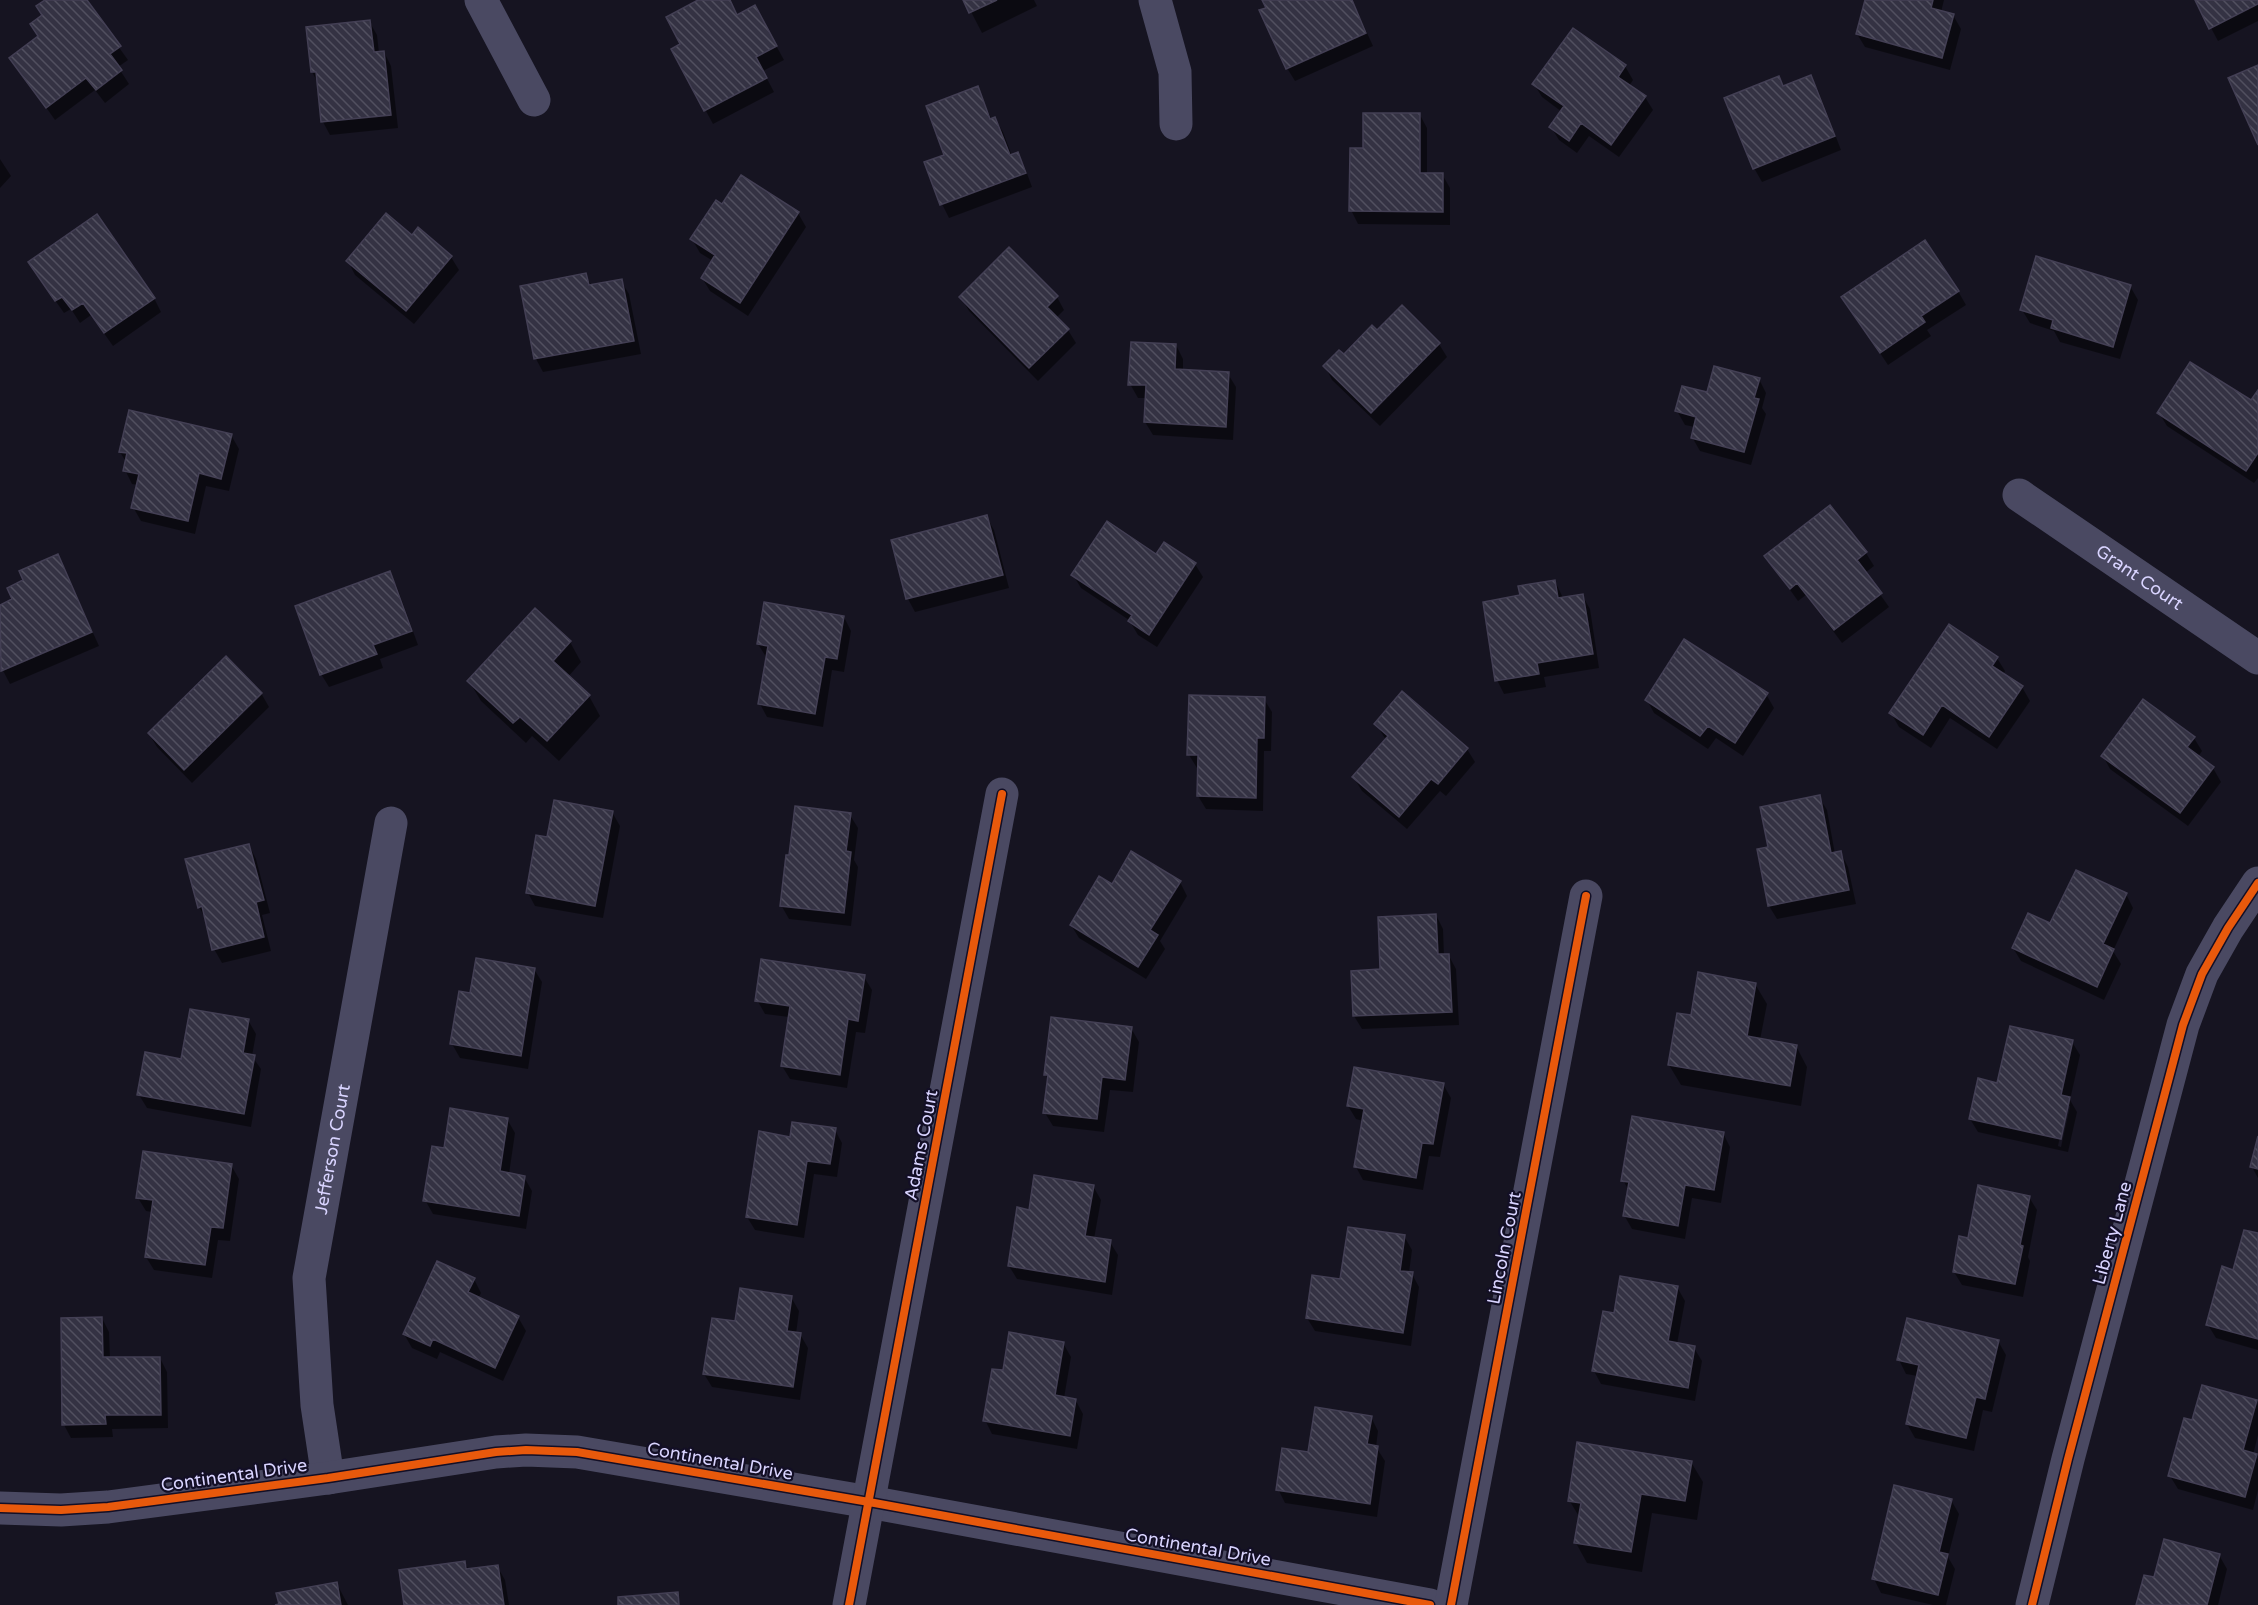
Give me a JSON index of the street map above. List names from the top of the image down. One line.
{"streets":{"street":["Grant Court","Adams Court","Jefferson Court","Liberty Lane","Lincoln Court","Continental Drive"]},"crossings":[["Adams Court","Continental Drive"],["Jefferson Court","Continental Drive"]]}
